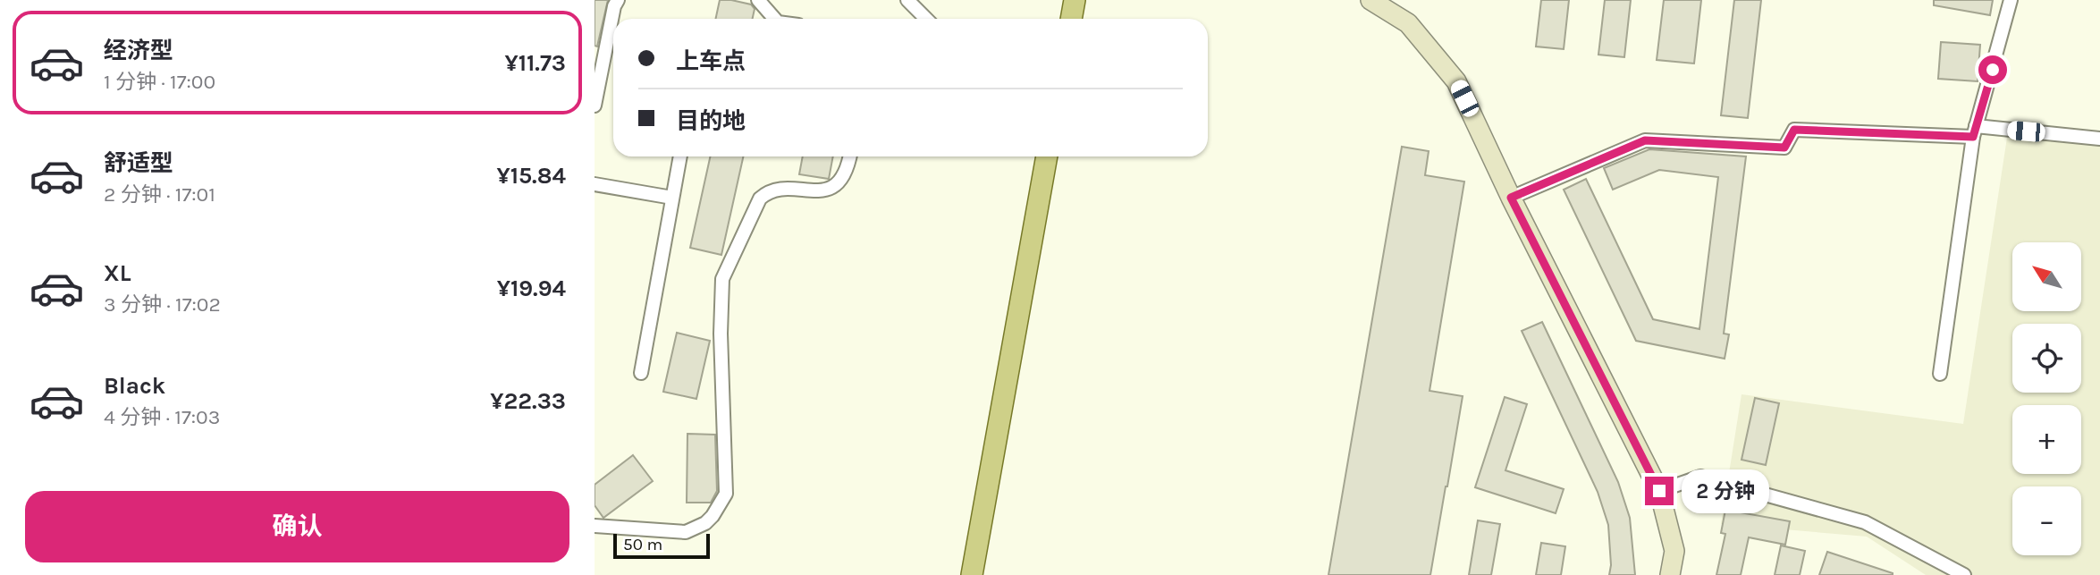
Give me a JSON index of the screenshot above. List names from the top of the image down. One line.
{"scale_bar":"50 m","north":"top left","page":{"list":[{"name":"经济型","note":"1 分钟 · 17:00","value":"¥11.73"},{"name":"舒适型","note":"2 分钟 · 17:01","value":"¥15.84"},{"name":"XL","note":"3 分钟 · 17:02","value":"¥19.94"},{"name":"Black","note":"4 分钟 · 17:03","value":"¥22.33"}],"banner":["上车点","目的地"],"map_buttons":["+","−"],"bubble":"2 分钟","buttons":"确认","scale":"50 m"}}
